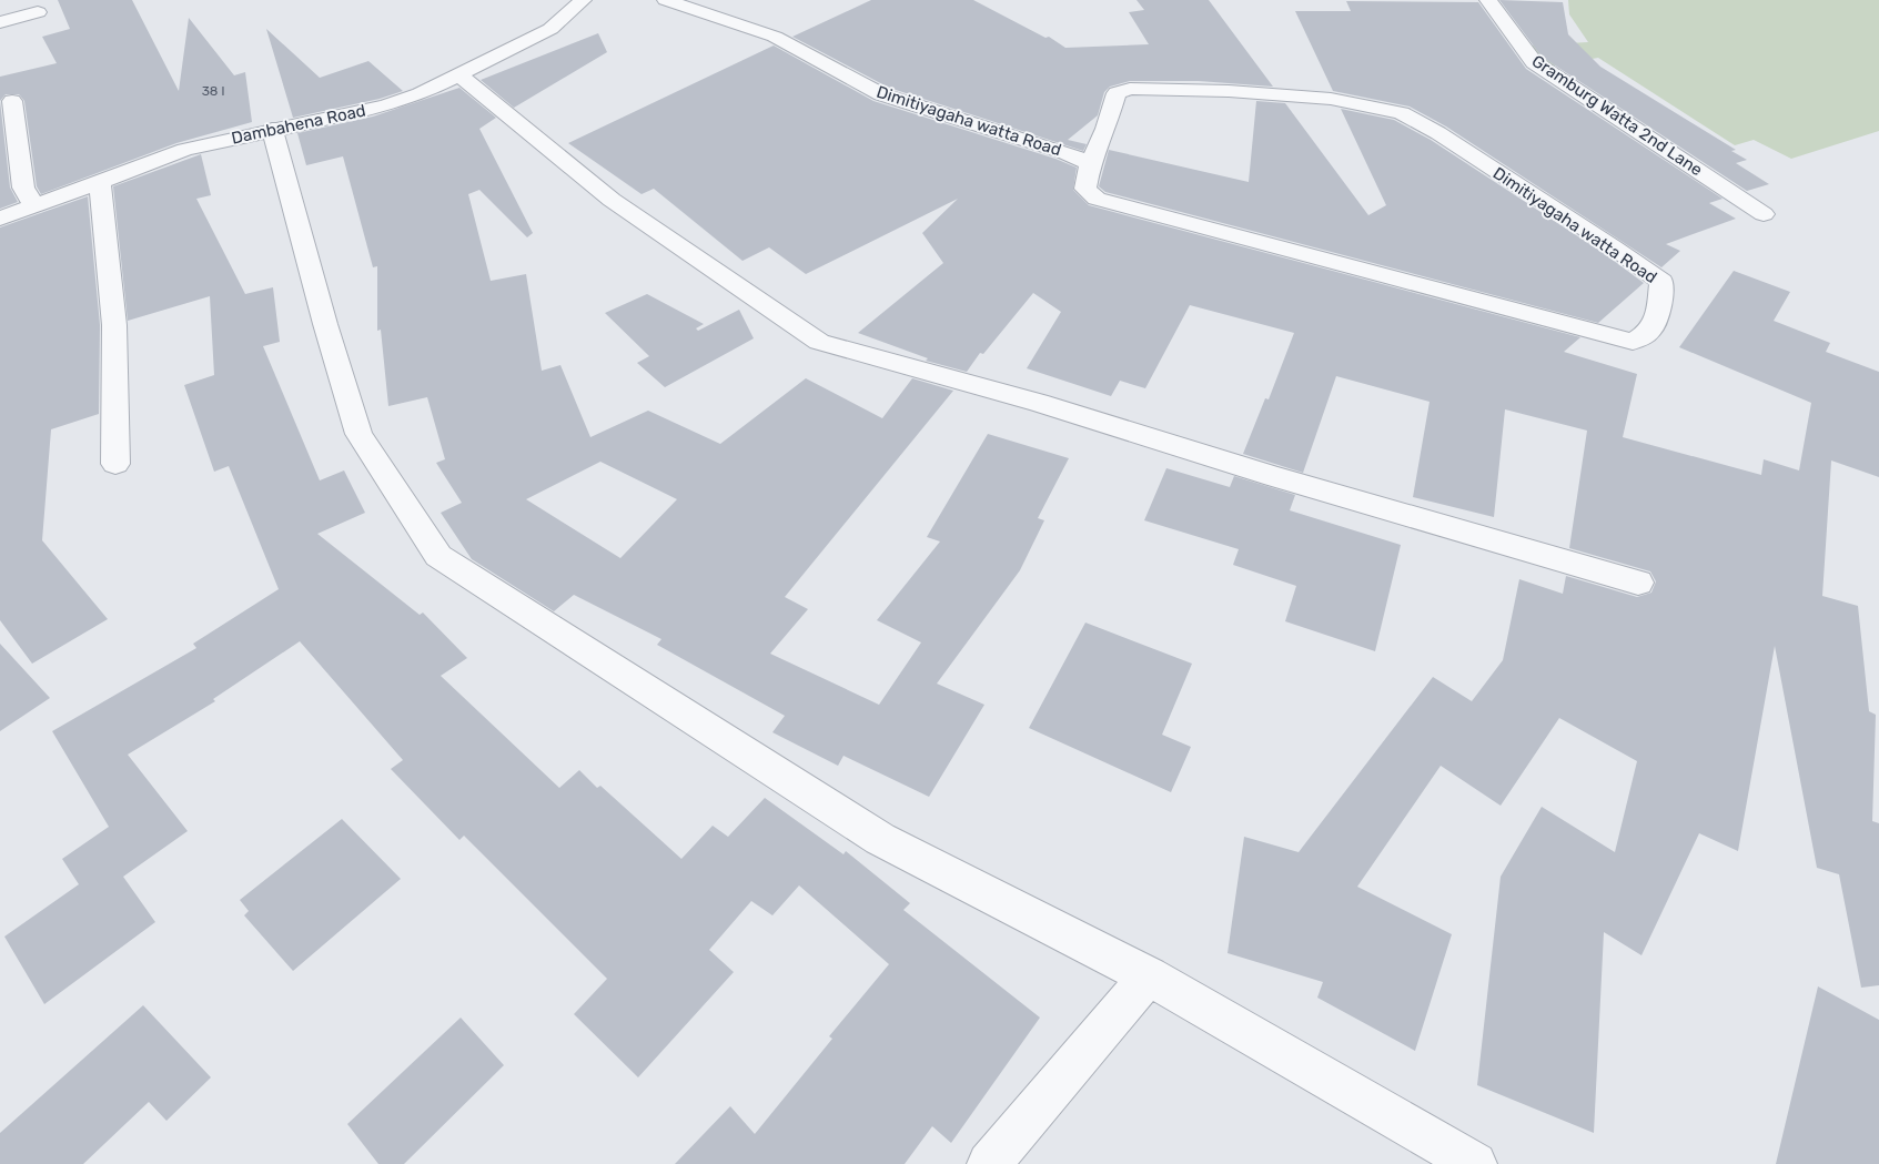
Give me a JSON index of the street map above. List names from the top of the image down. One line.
{"streets":{"street":["Gramburg Watta 2nd Lane","Dimitiyagaha watta Road","Dambahena Road"]},"house_numbers":["38 l"]}
